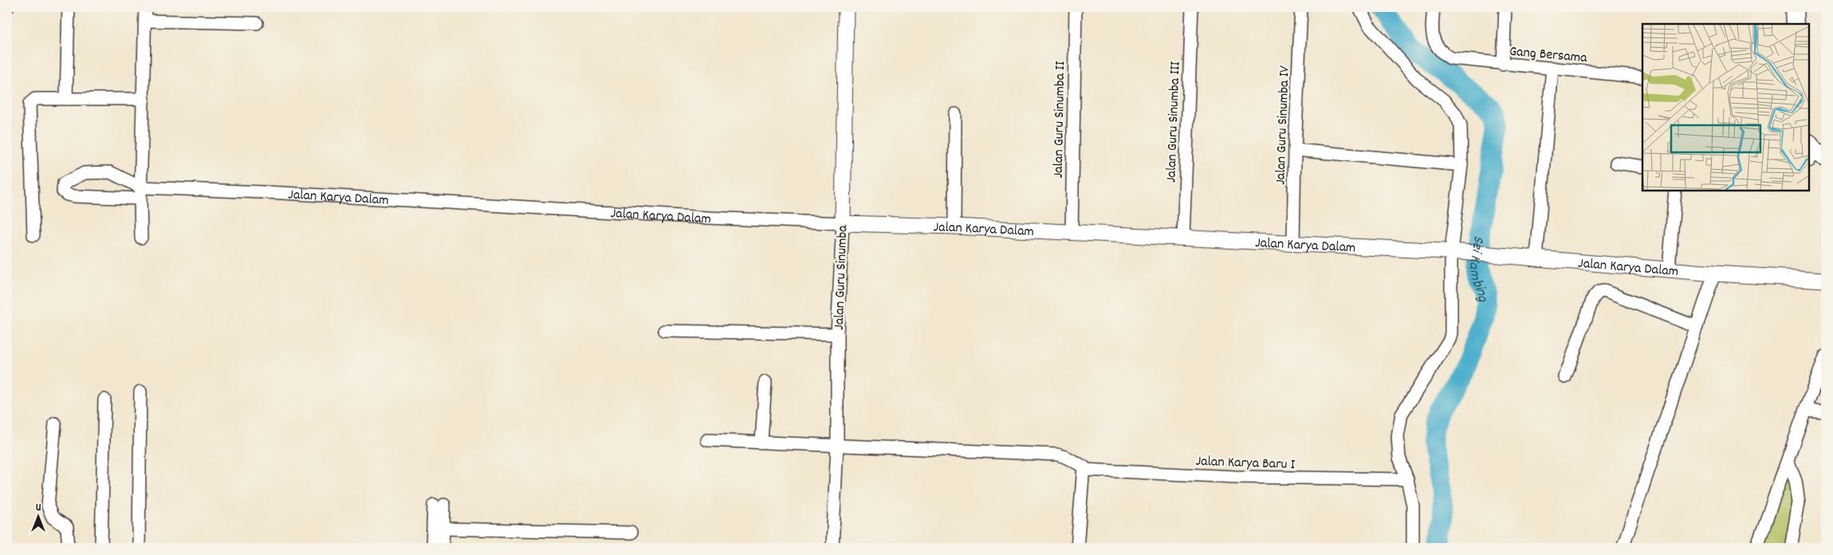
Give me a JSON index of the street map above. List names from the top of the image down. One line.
{"streets":{"street":["Gang Bersama","Jalan Guru Sinumba II","Jalan Guru Sinumba III","Jalan Guru Sinumba IV","Jalan Karya Dalam","Jalan Guru Sinumba","Jalan Karya Baru I"]},"crossings":[["Jalan Guru Sinumba II","Jalan Karya Dalam"],["Jalan Guru Sinumba III","Jalan Karya Dalam"],["Jalan Guru Sinumba IV","Jalan Karya Dalam"],["Jalan Karya Dalam","Jalan Guru Sinumba"]],"water":["Sei Kambing"],"north":"top"}
